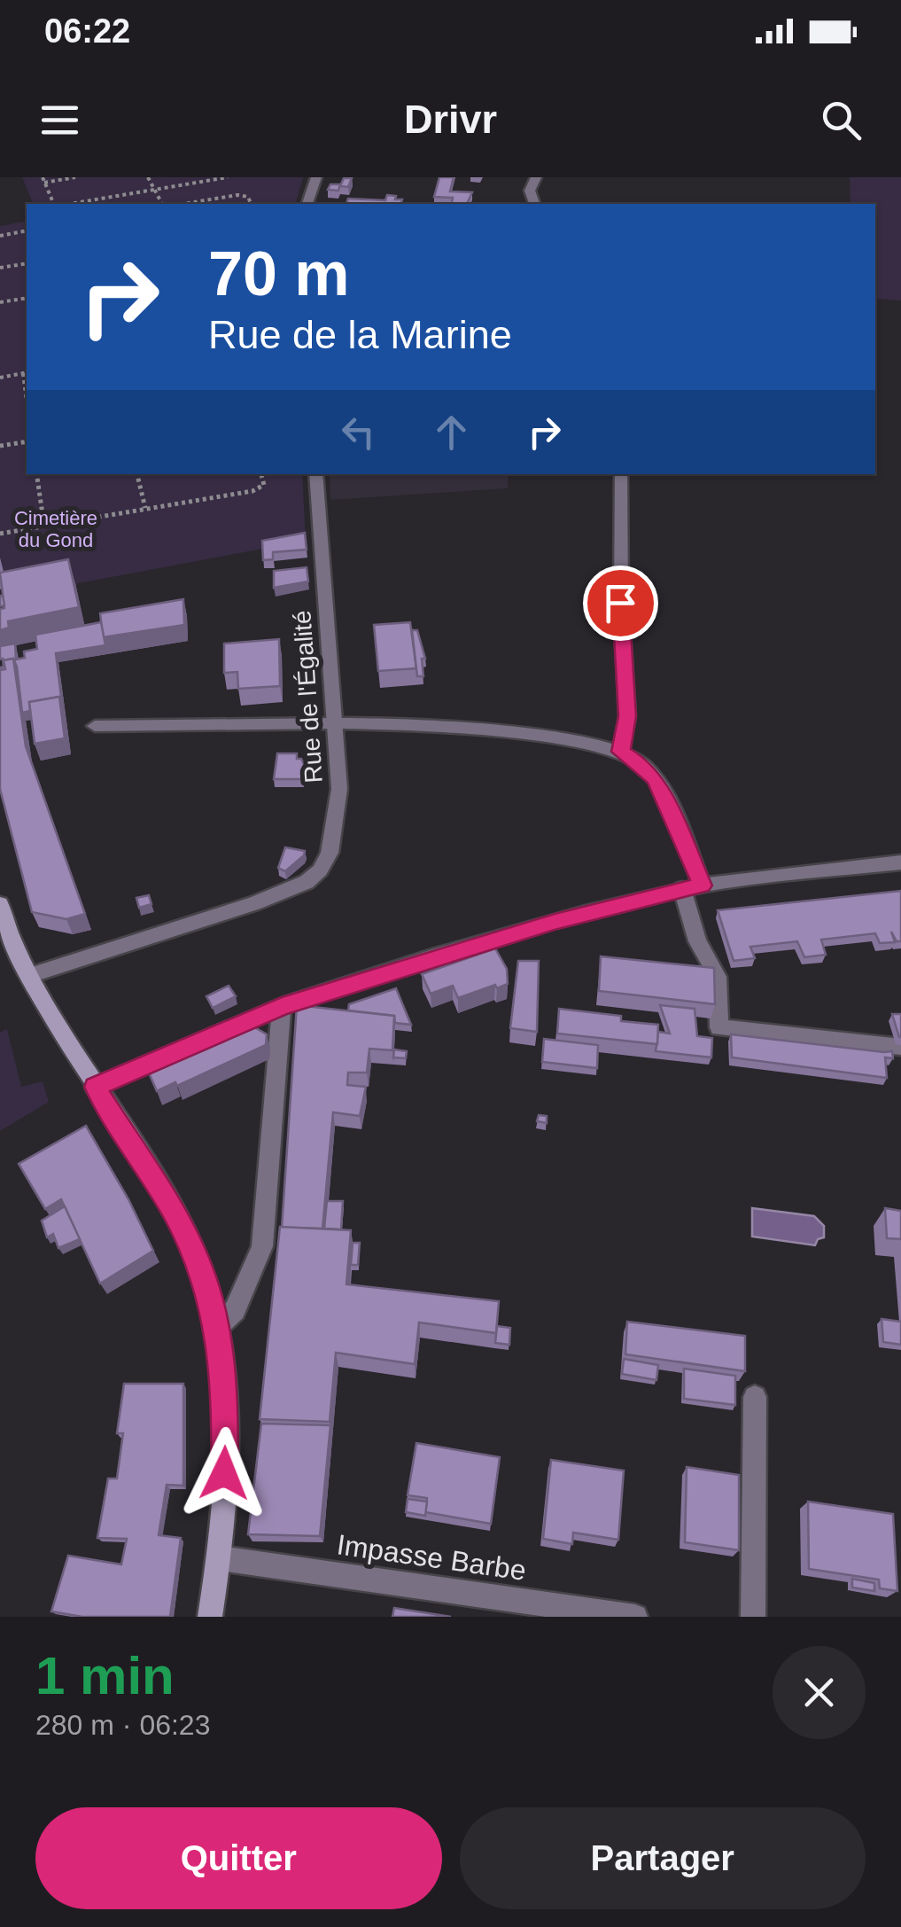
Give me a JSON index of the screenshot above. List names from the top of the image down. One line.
{"streets":{"street":["Rue de l'Égalité","Impasse Barbe"]},"parks":["Cimetière du Gond"],"page":{"status":"06:22","header":"Drivr","turn":["70 m","Rue de la Marine"],"heading":["1 min","280 m · 06:23"],"buttons":["Quitter","Partager"]}}
